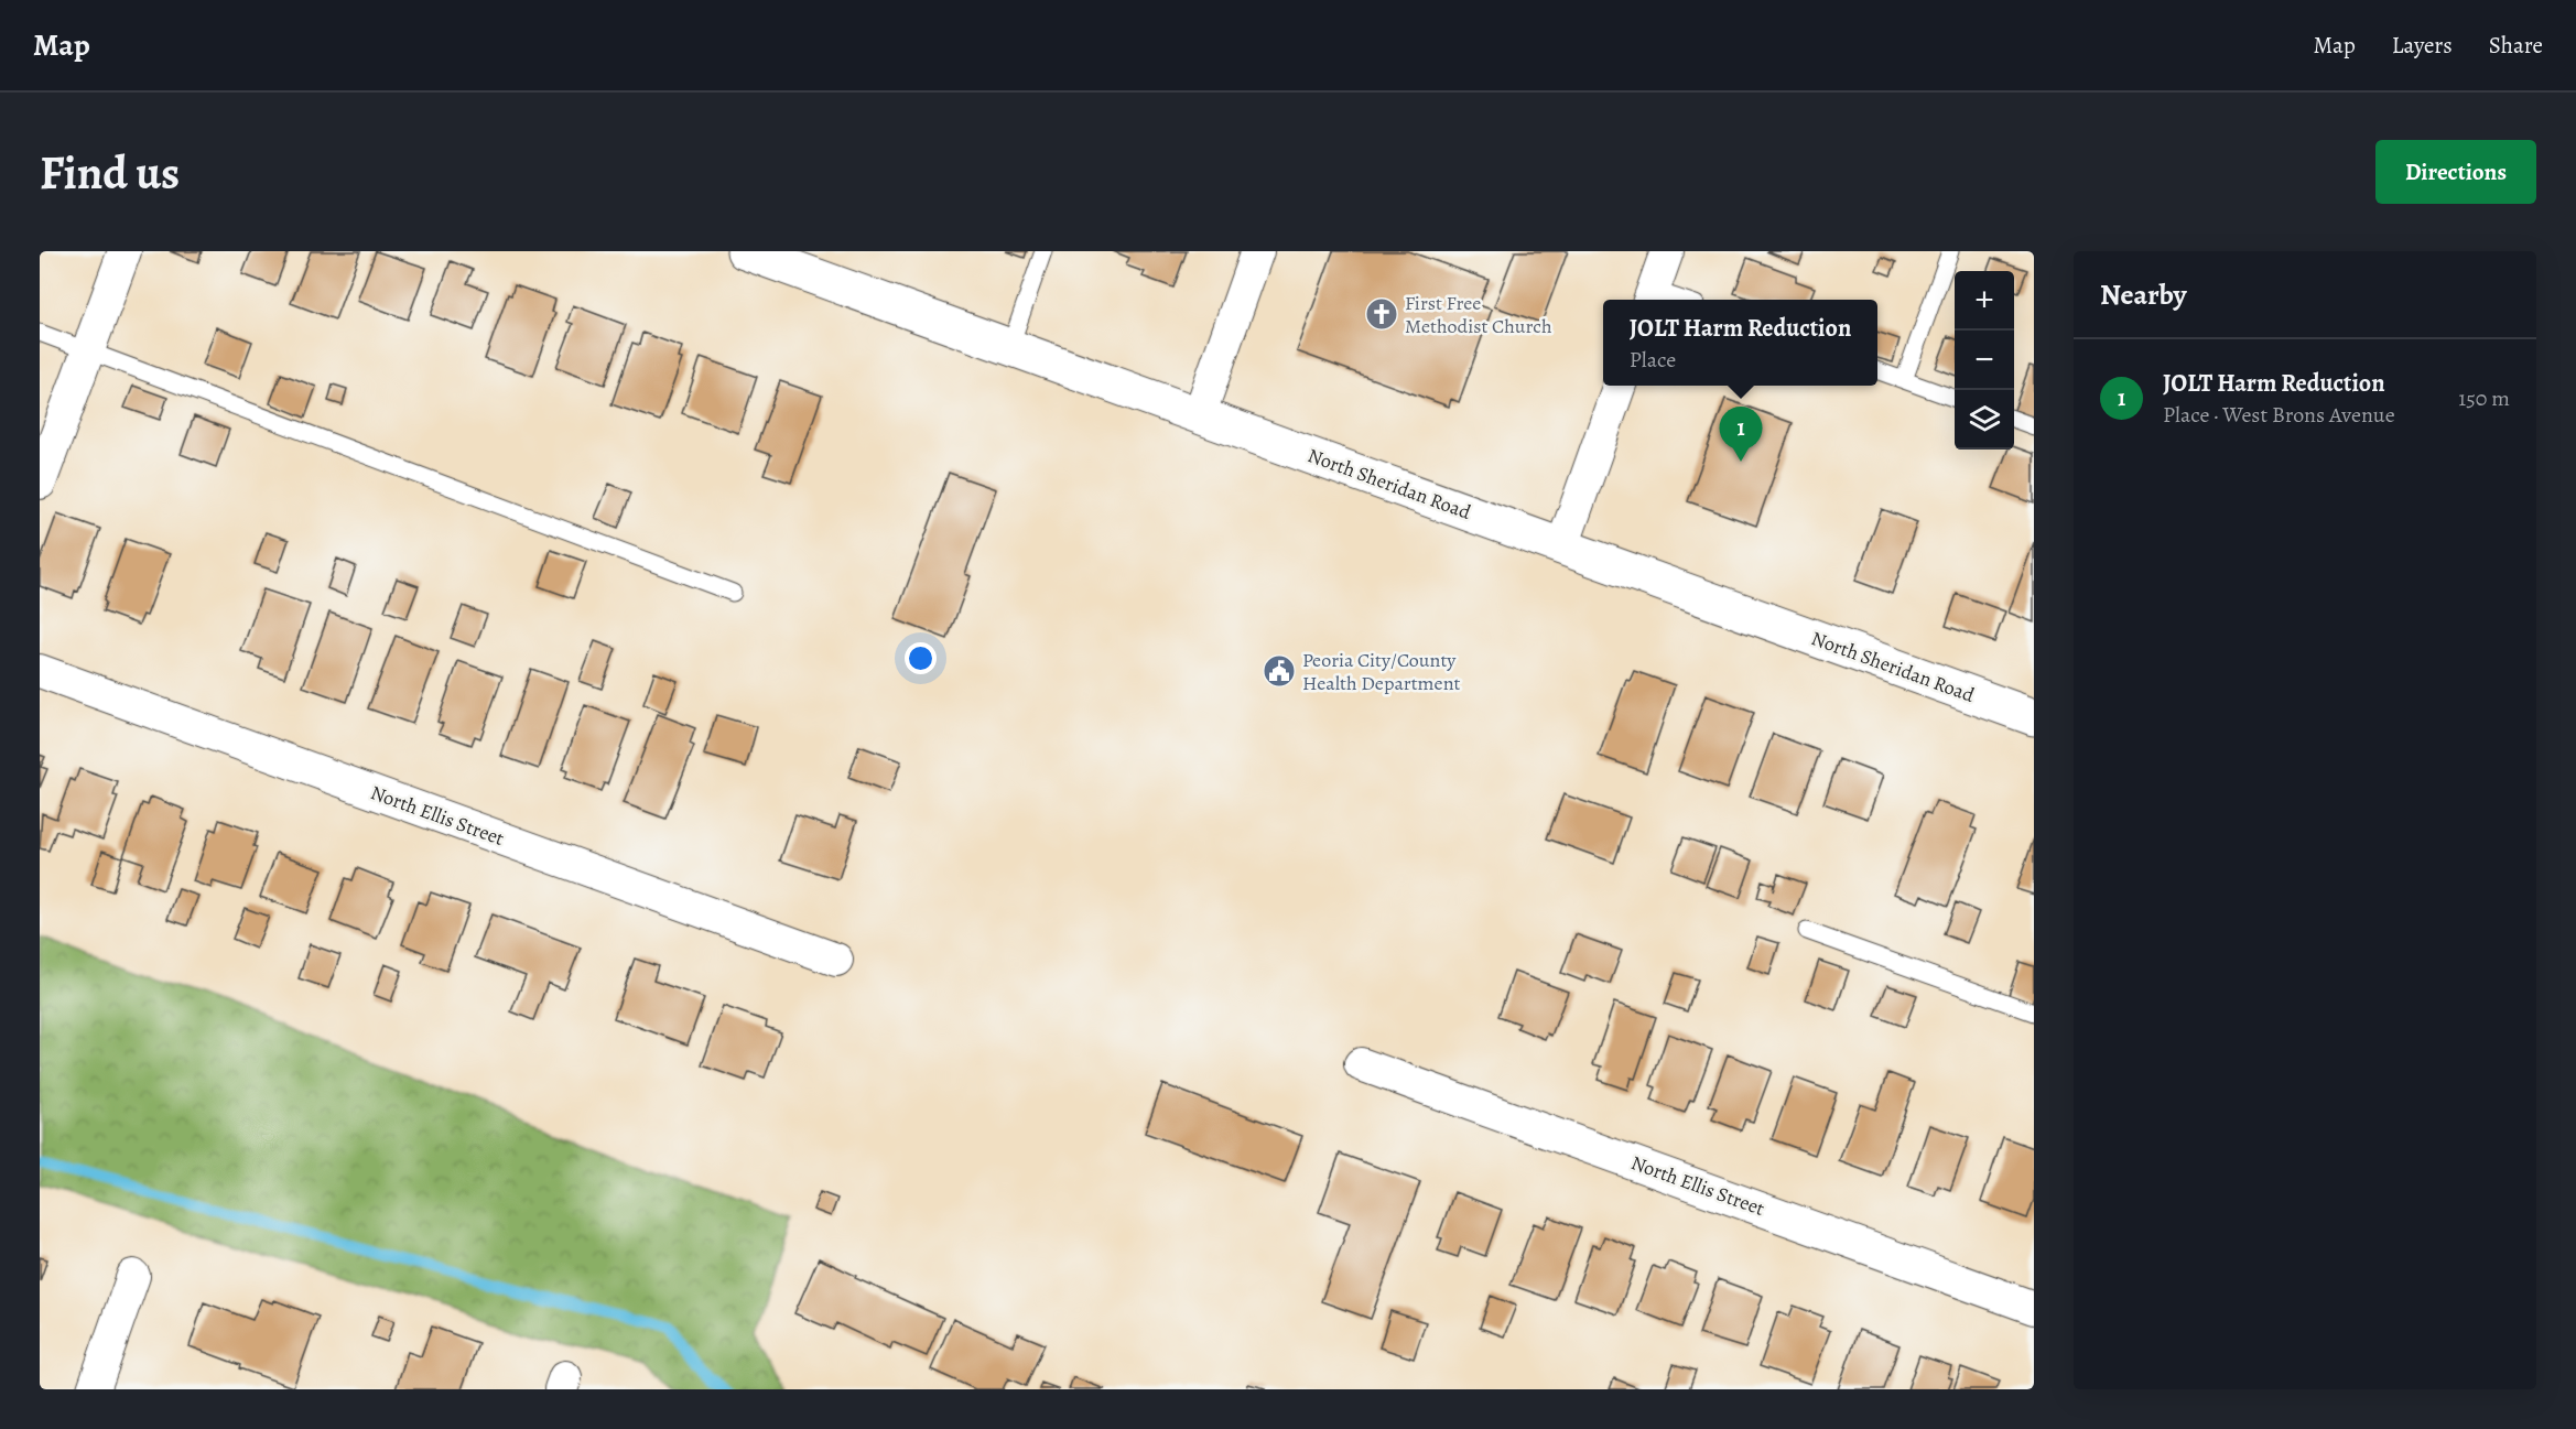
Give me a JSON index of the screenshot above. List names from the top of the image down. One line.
{"streets":{"main road":["North Sheridan Road"],"street":["North Ellis Street"]},"places":{"church":["First Free Methodist Church"],"public building":["Peoria City/County Health Department"]},"page":{"header":"Map","nav":["Map","Layers","Share"],"buttons":"Directions","title":"Find us","heading":"Nearby","map_buttons":["+","−"],"popup":["JOLT Harm Reduction","Place"],"list":[{"mark":"1","name":"JOLT Harm Reduction","note":"Place · West Brons Avenue","value":"150 m"}],"pins":"1"}}
